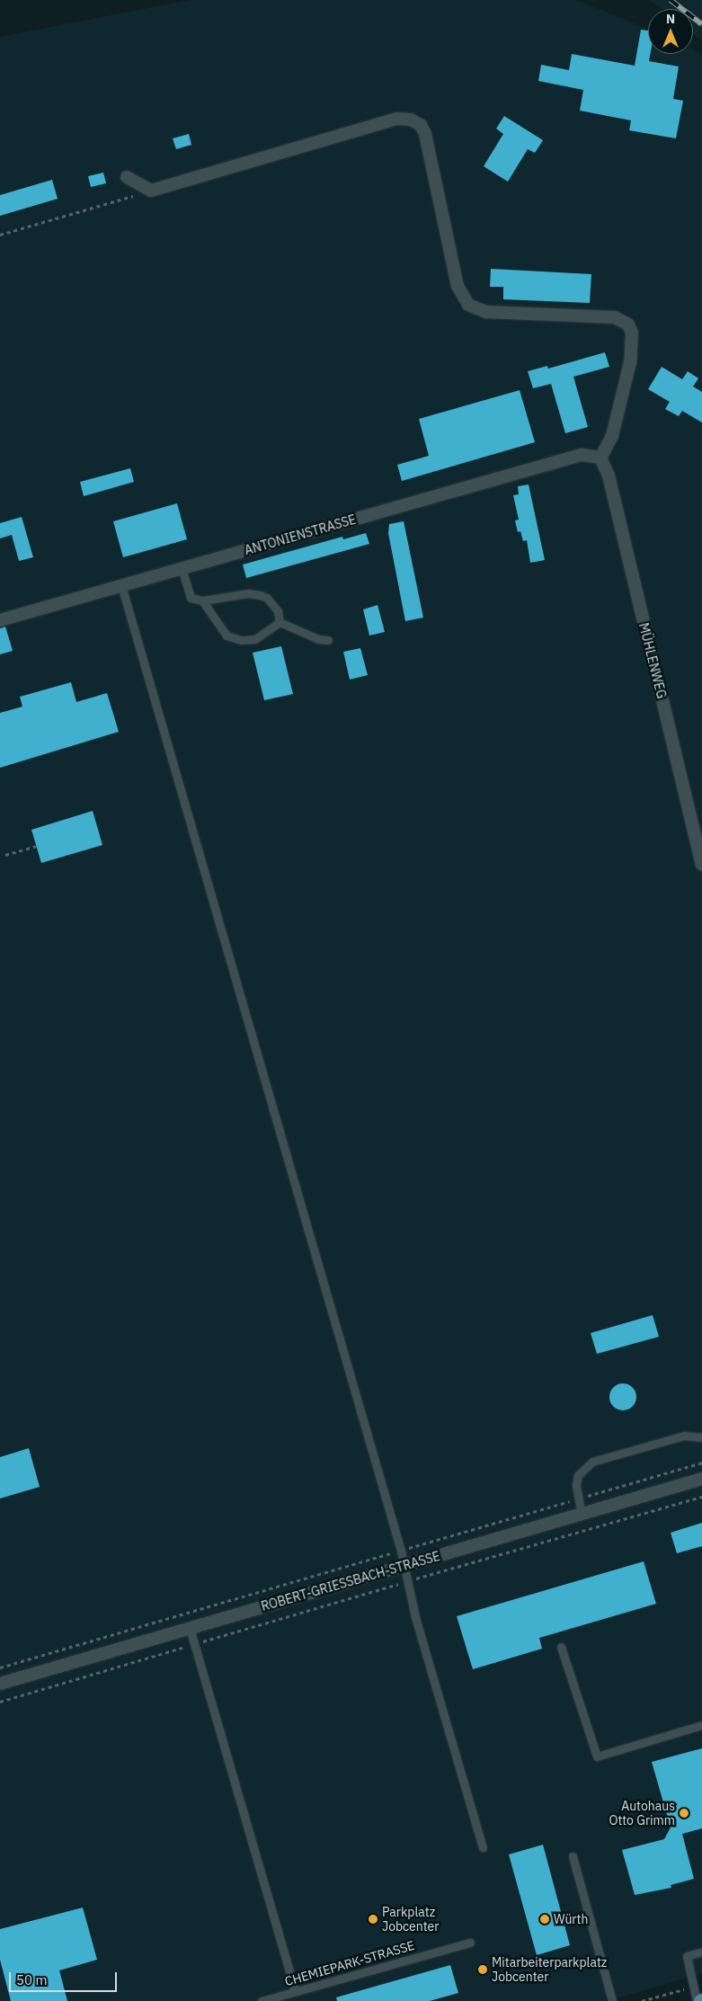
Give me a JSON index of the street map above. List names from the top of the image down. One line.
{"streets":{"street":["ANTONIENSTRASSE","MÜHLENWEG","ROBERT-GRIESSBACH-STRASSE"],"lane":["CHEMIEPARK-STRASSE"]},"crossings":[["ANTONIENSTRASSE","MÜHLENWEG"]],"places":["Autohaus Otto Grimm","Parkplatz Jobcenter","Würth","Mitarbeiterparkplatz Jobcenter"],"scale_bar":"50 m","north":"top"}
